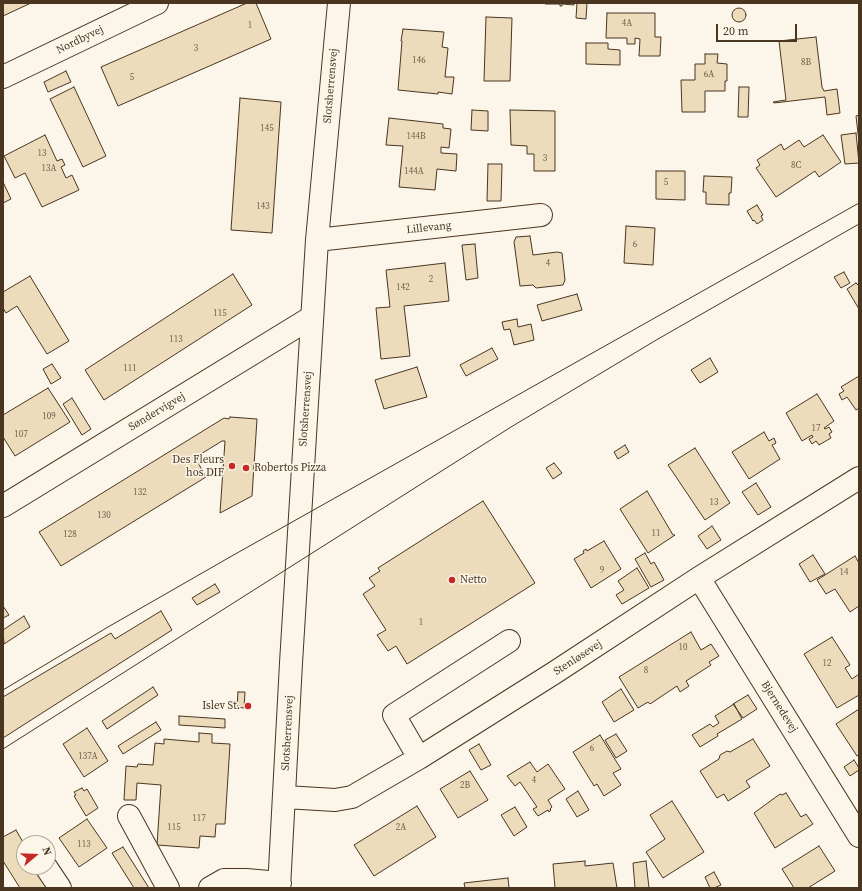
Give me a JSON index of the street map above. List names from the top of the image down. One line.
{"streets":{"street":["Nordbyvej","Slotsherrensvej","Lillevang","Søndervigvej","Stenløsevej","Bjernedevej"]},"crossings":[["Slotsherrensvej","Lillevang"],["Slotsherrensvej","Søndervigvej"],["Slotsherrensvej","Stenløsevej"],["Stenløsevej","Bjernedevej"]],"places":["Des Fleurs hos DIF","Robertos Pizza","Netto","Islev St."],"house_numbers":["4A","1","3","146","8B","6A","5","145","144B","13","3","8C","13A","144A","5","143","6","4","2","142","115","113","111","109","17","107","132","13","130","11","128","9","14","1","10","12","8","6","137A","4","2B","117","115","2A","113"],"scale_bar":"20 m","north":"right"}
